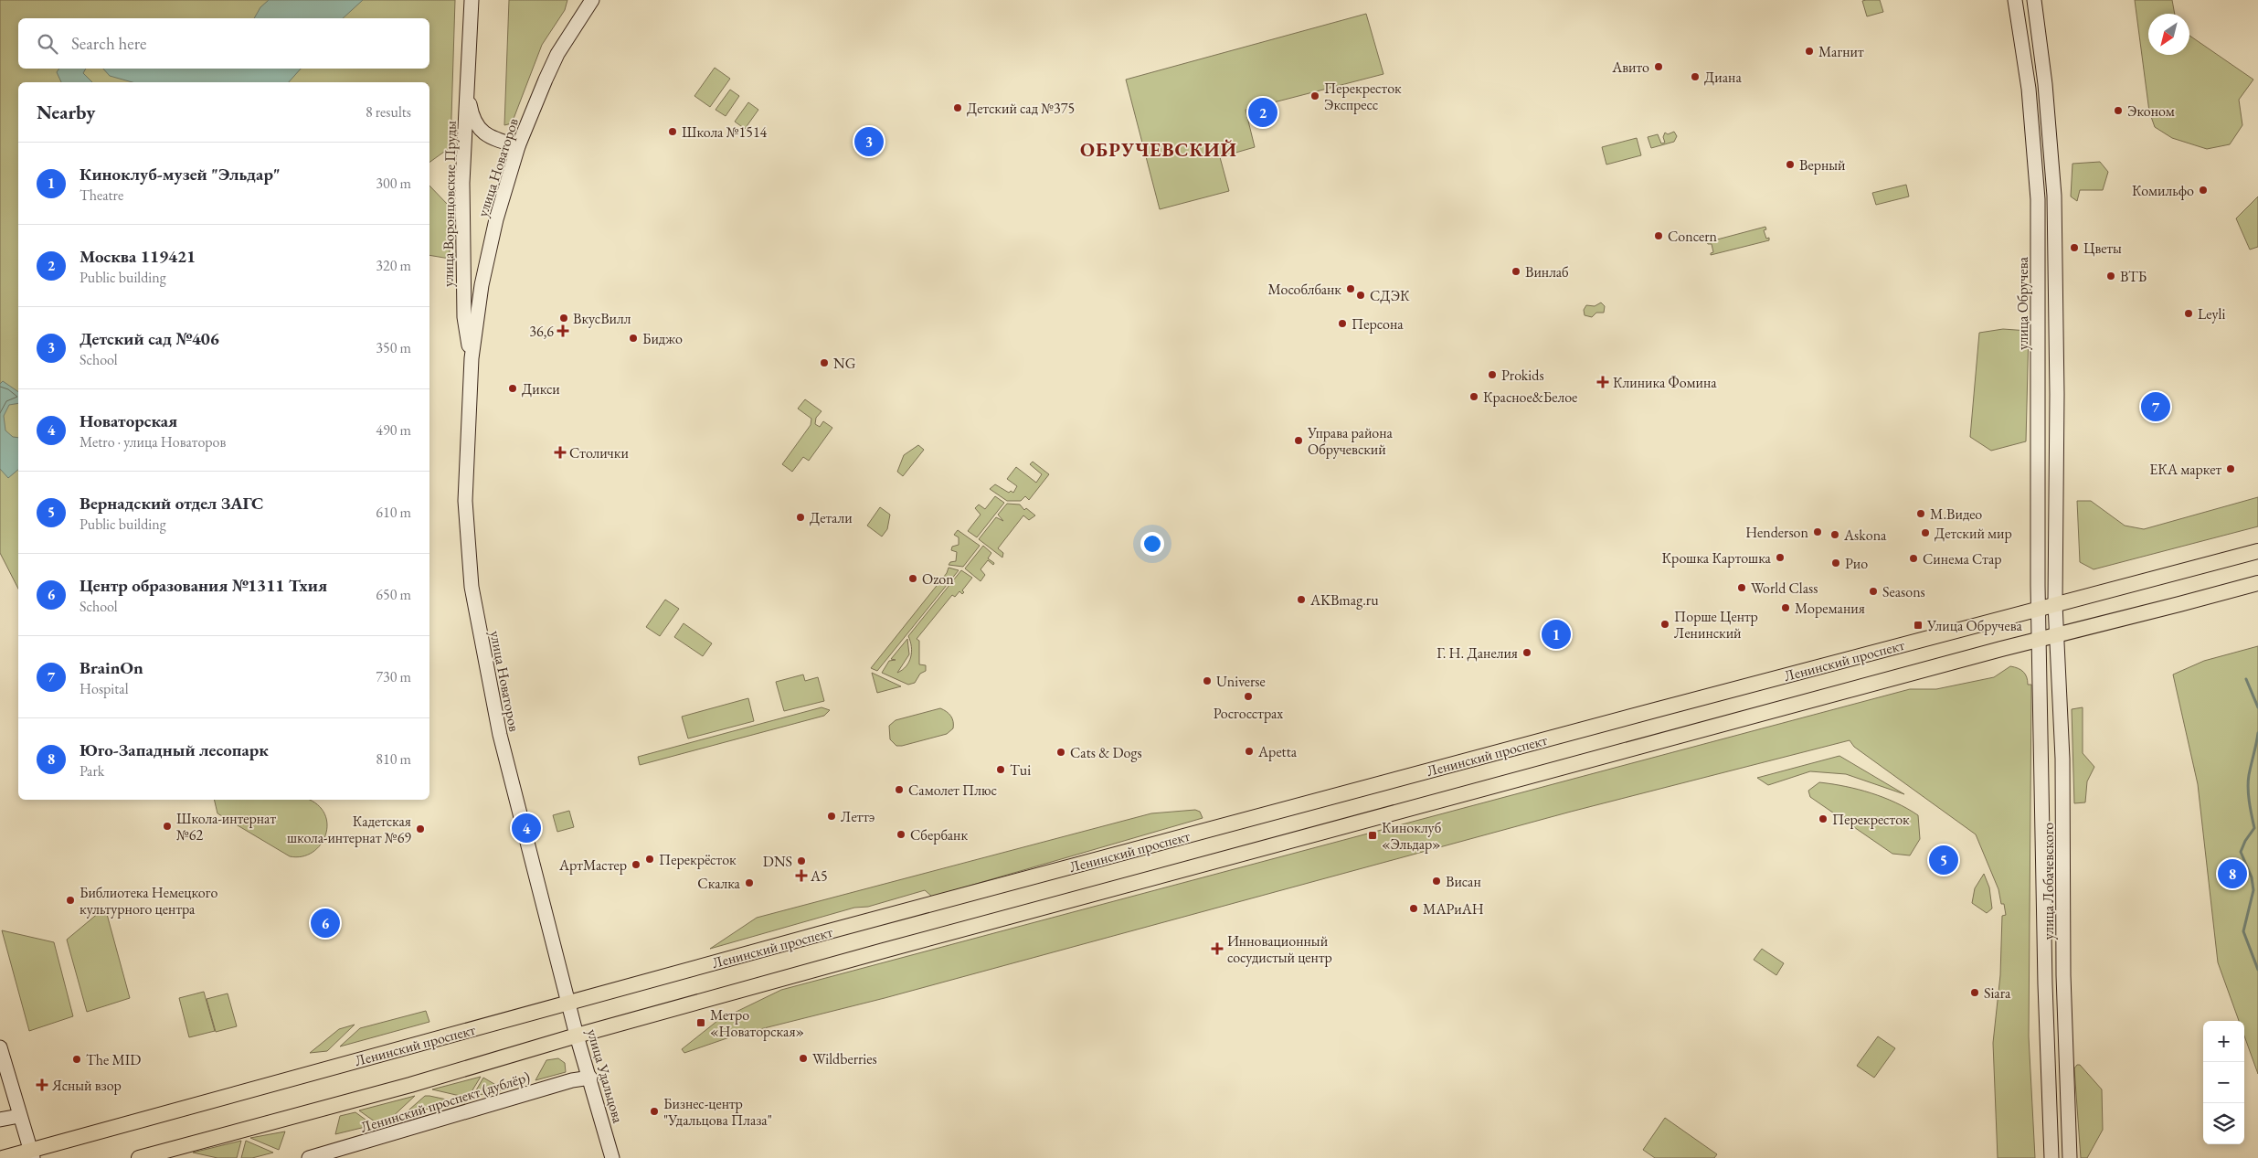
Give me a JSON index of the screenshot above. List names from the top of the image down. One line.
{"streets":{"main road":["улица Новаторов","улица Воронцовские Пруды","улица Обручева","Ленинский проспект","улица Лобачевского","улица Удальцова","Ленинский проспект (дублёр)"]},"crossings":[["улица Новаторов","улица Воронцовские Пруды"],["улица Новаторов","Ленинский проспект"],["улица Новаторов","улица Удальцова"],["улица Обручева","Ленинский проспект"],["улица Обручева","улица Лобачевского"],["Ленинский проспект","улица Лобачевского"],["Ленинский проспект","улица Удальцова"],["улица Удальцова","Ленинский проспект (дублёр)"]],"districts":["ОБРУЧЕВСКИЙ"],"places":{"other":["Магнит","Авито","Диана","Перекресток Экспресс","Детский сад №375","Эконом","Школа №1514","Верный","Комильфо","Concern","Цветы","Винлаб","ВТБ","Мособлбанк","СДЭК","Leyli","ВкусВилл","Персона","Биджо","NG","Prokids","Дикси","Красное&Белое","Управа района Обручевский","ЕКА маркет","М.Видео","Детали","Henderson","Детский мир","Askona","Крошка Картошка","Синема Стар","Рио","Ozon","World Class","Seasons","AKBmag.ru","Моремания","Порше Центр Ленинский","Г. Н. Данелия","Universe","Росгосстрах","Apetta","Cats & Dogs","Tui","Самолет Плюс","Леттэ","Перекресток","Школа-интернат №62","Кадетская школа-интернат №69","Сбербанк","Перекрёсток","DNS","АртМастер","Висан","Скалка","Библиотека Немецкого культурного центра","МАРиАН","Siara","Wildberries","The MID","Бизнес-центр \"Удальцова Плаза\""],"health":["36,6","Клиника Фомина","Столички","А5","Инновационный сосудистый центр","Ясный взор"],"transit":["Улица Обручева","Киноклуб «Эльдар»","Метро «Новаторская»"]},"north":"bottom left","page":{"search":"Search here","heading":["Nearby","8 results"],"pins":["2","3","7","1","4","5","8","6"],"list":[{"mark":"1","name":"Киноклуб-музей \"Эльдар\"","note":"Theatre","value":"300 m"},{"mark":"2","name":"Москва 119421","note":"Public building","value":"320 m"},{"mark":"3","name":"Детский сад №406","note":"School","value":"350 m"},{"mark":"4","name":"Новаторская","note":"Metro · улица Новаторов","value":"490 m"},{"mark":"5","name":"Вернадский отдел ЗАГС","note":"Public building","value":"610 m"},{"mark":"6","name":"Центр образования №1311 Тхия","note":"School","value":"650 m"},{"mark":"7","name":"BrainOn","note":"Hospital","value":"730 m"},{"mark":"8","name":"Юго-Западный лесопарк","note":"Park","value":"810 m"}],"map_buttons":["+","−"]}}
